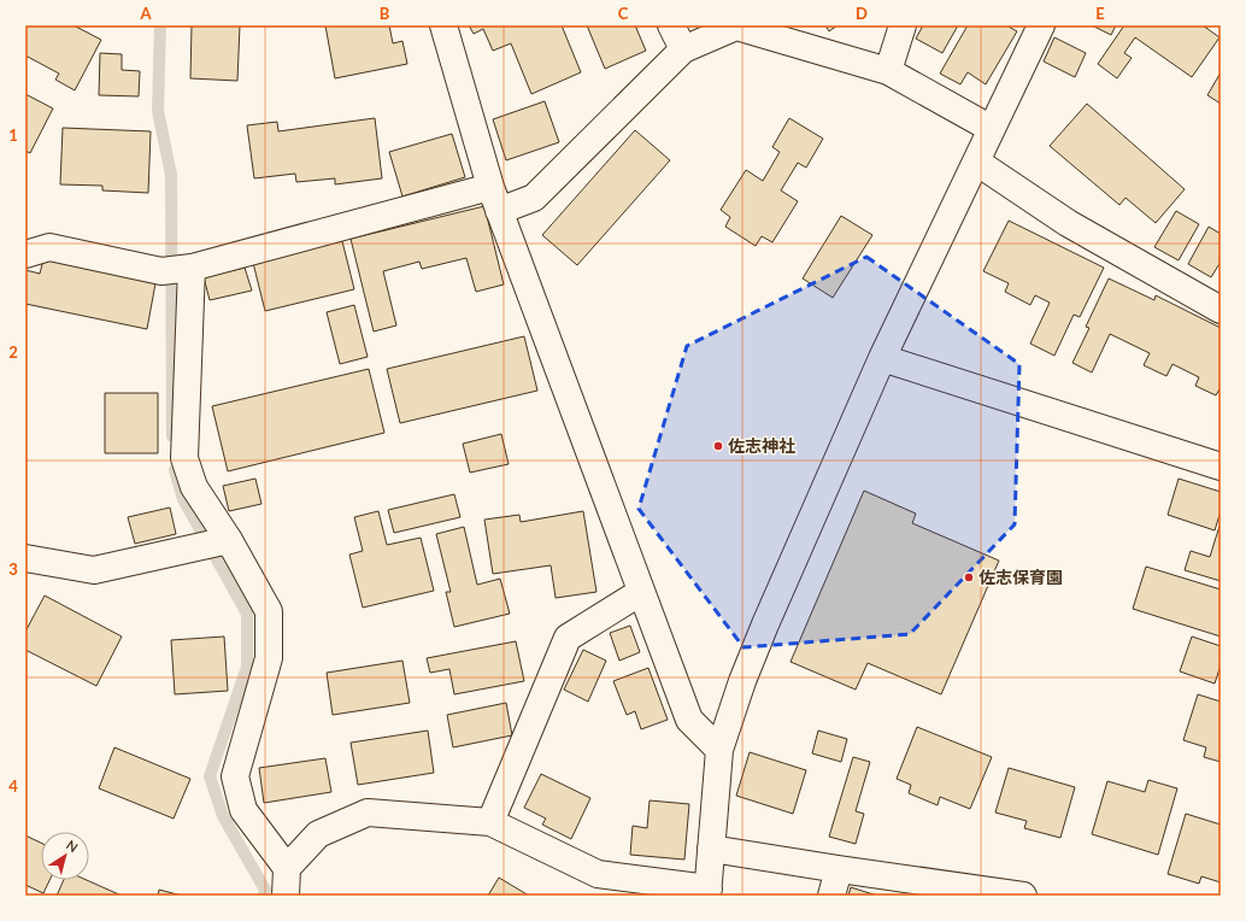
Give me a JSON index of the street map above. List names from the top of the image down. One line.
{"places":["佐志神社","佐志保育園"],"north":"top right","grid":{"columns":["A","B","C","D","E"],"rows":["1","2","3","4"]}}
